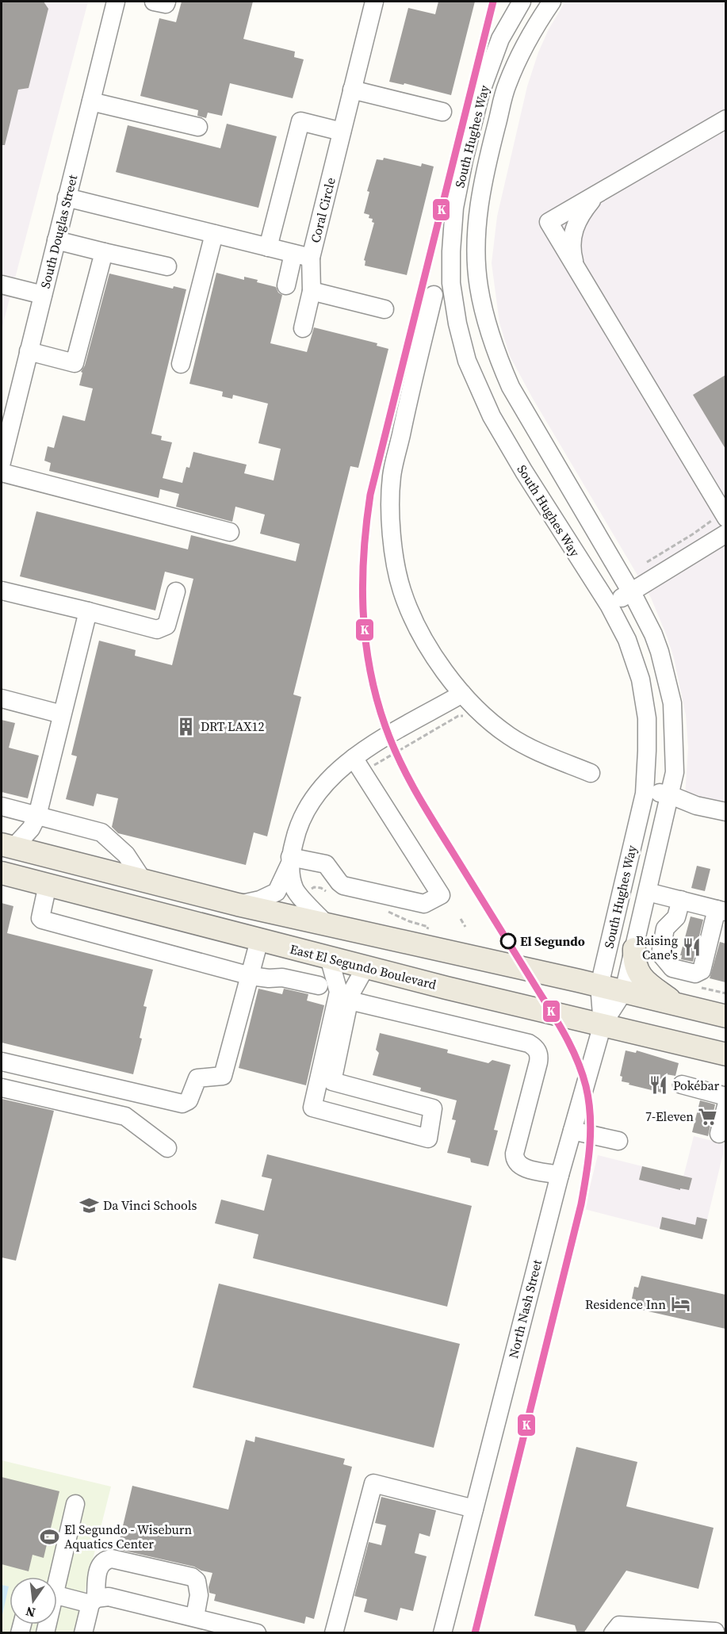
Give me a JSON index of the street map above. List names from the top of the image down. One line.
{"streets":{"main road":["East El Segundo Boulevard"],"street":["South Hughes Way","Coral Circle","South Douglas Street","North Nash Street"]},"crossings":[["South Hughes Way","East El Segundo Boulevard"],["South Hughes Way","North Nash Street"],["Coral Circle","South Douglas Street"],["East El Segundo Boulevard","North Nash Street"]],"places":{"building":["DRT LAX12"],"other":["El Segundo"],"restaurant":["Raising Cane's","Pokébar"],"supermarket":["7-Eleven"],"school or university":["Da Vinci Schools"],"hotel":["Residence Inn"],"sports":["El Segundo - Wiseburn Aquatics Center"]},"lines":["transit line K"],"north":"bottom"}
